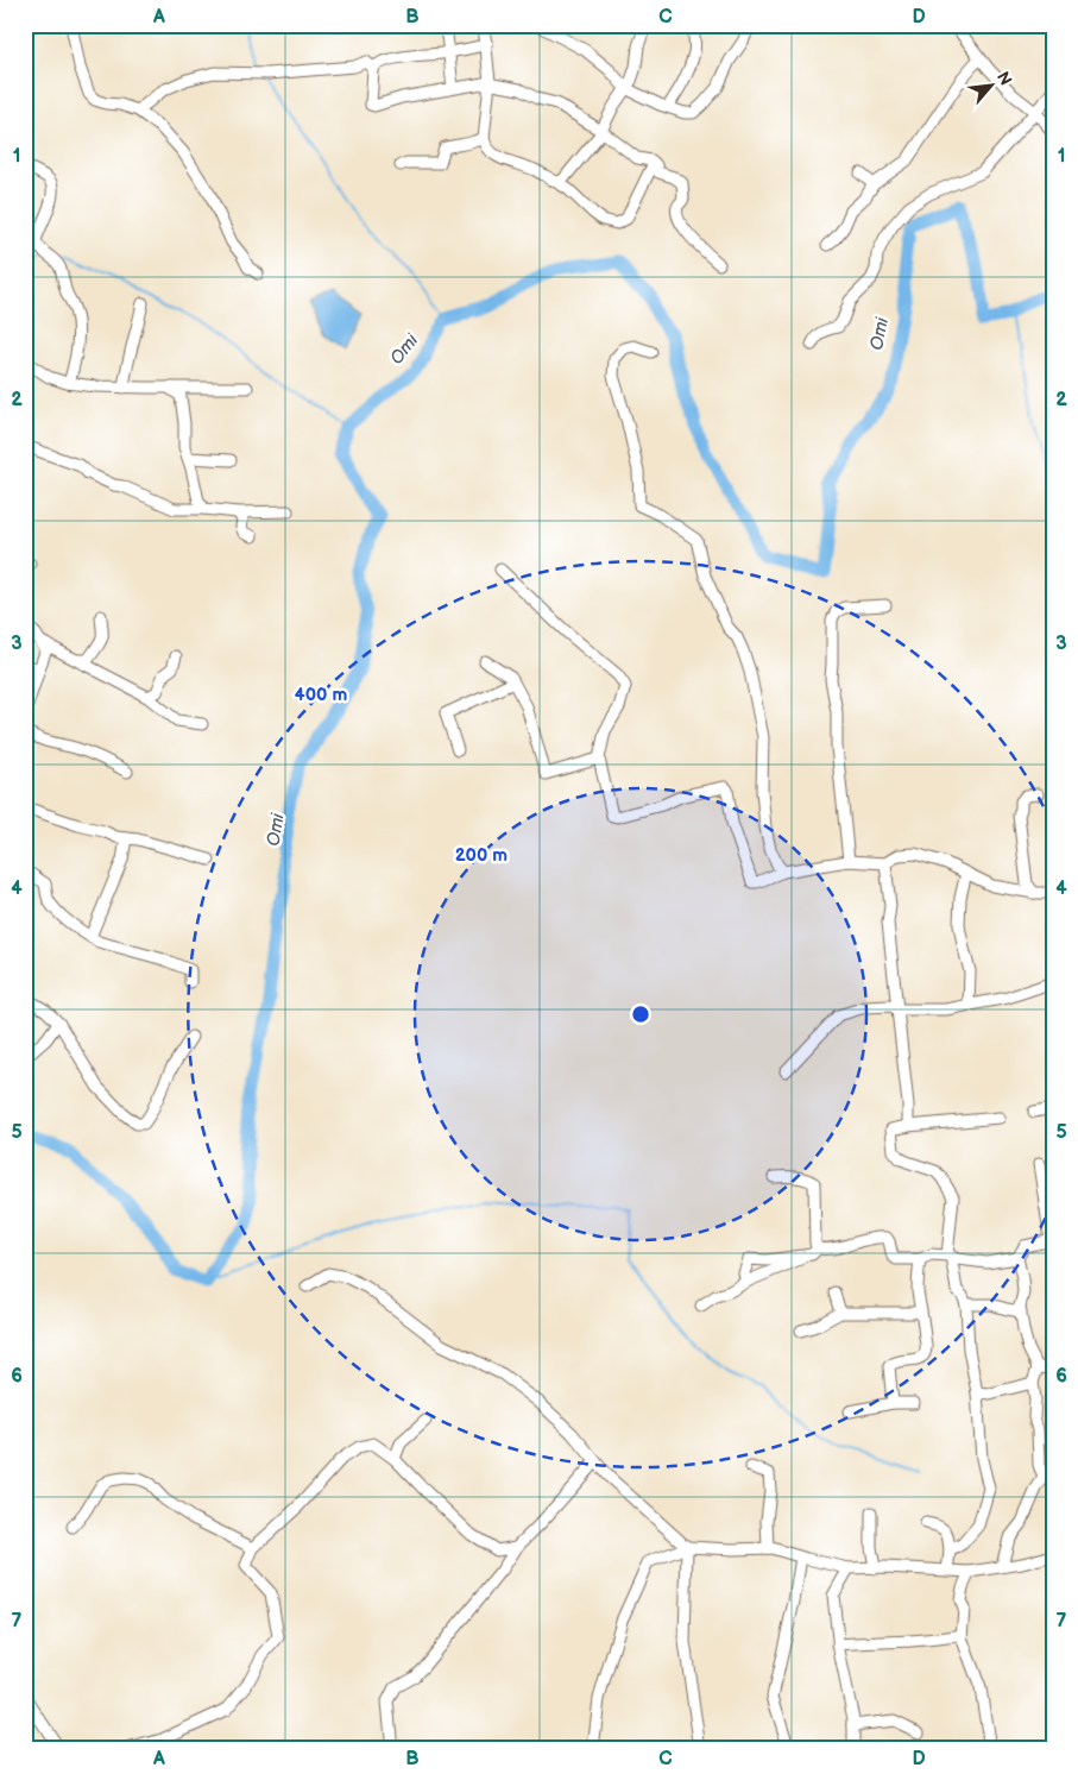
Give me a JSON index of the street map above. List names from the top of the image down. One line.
{"water":["Omi"],"north":"top right","grid":{"columns":["A","B","C","D"],"rows":["1","2","3","4","5","6","7"]},"rings":["400 m","200 m"]}
